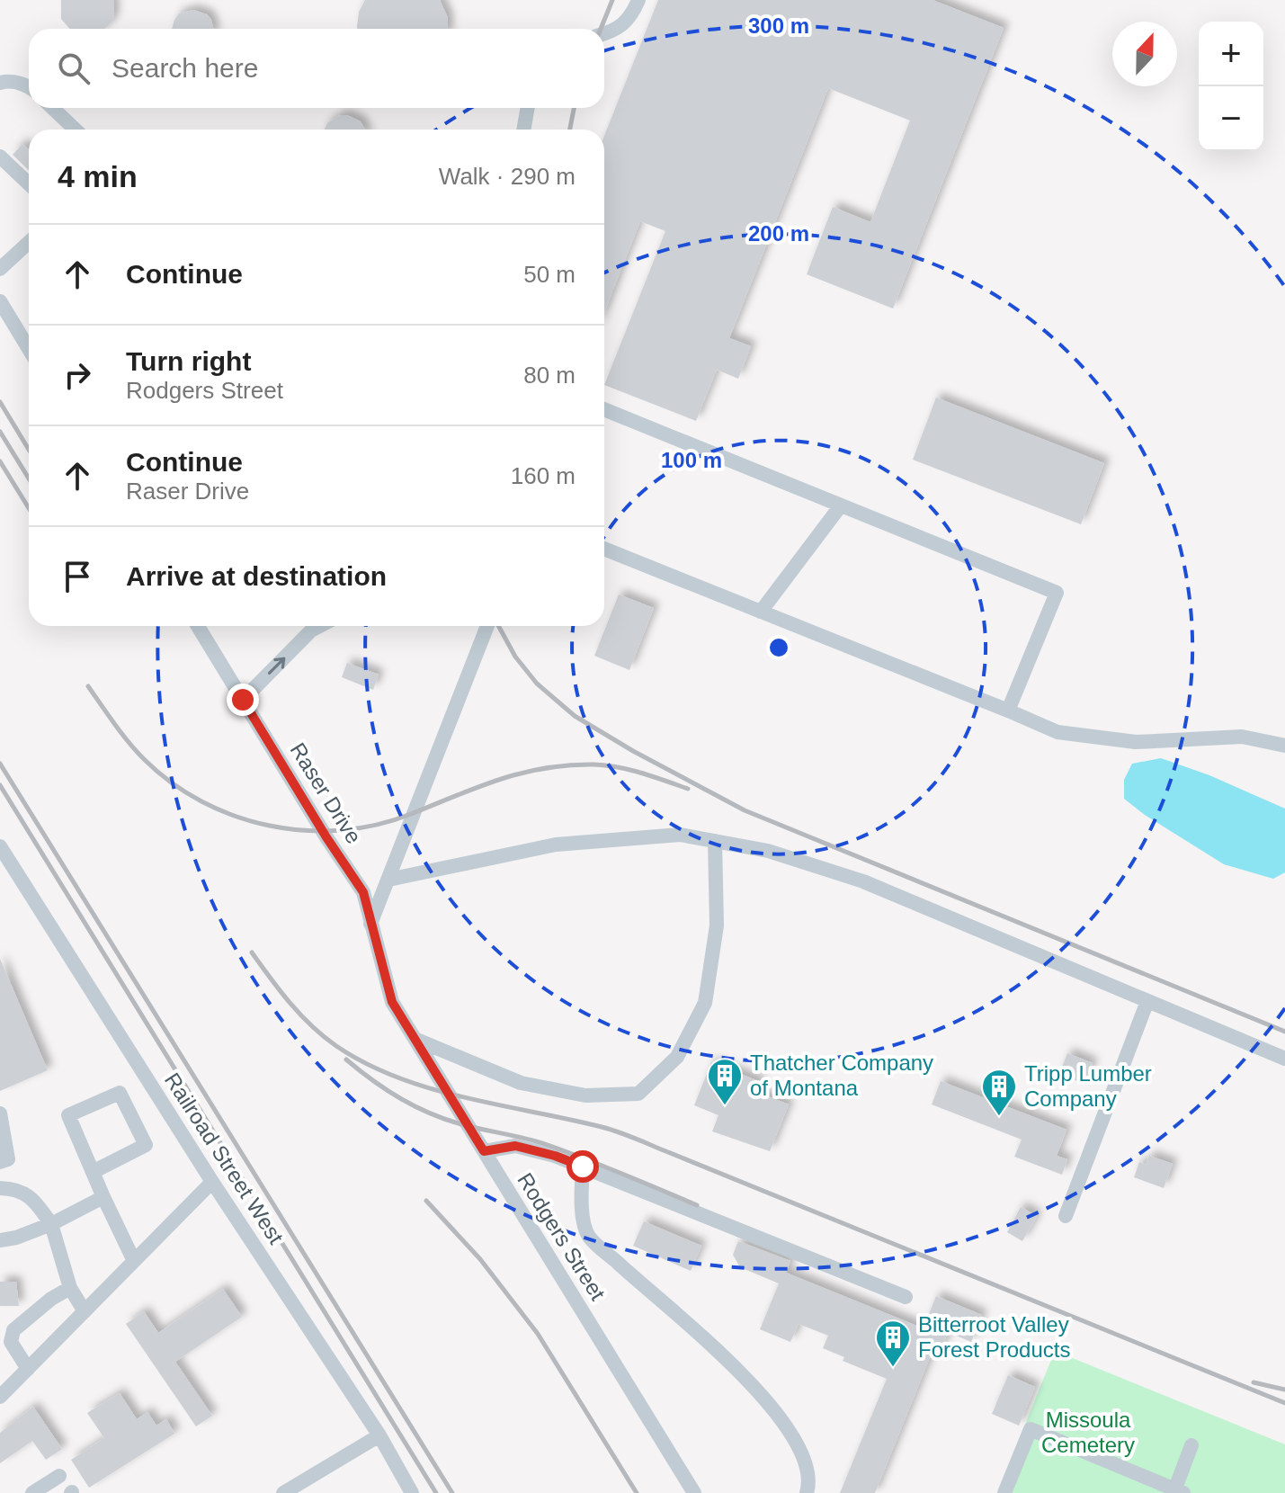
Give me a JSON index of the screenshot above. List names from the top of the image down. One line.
{"streets":{"street":["Raser Drive","Railroad Street West","Rodgers Street"]},"crossings":[["Raser Drive","Rodgers Street"]],"parks":["Missoula Cemetery"],"places":{"building":["Thatcher Company of Montana","Tripp Lumber Company","Bitterroot Valley Forest Products"]},"north":"top","page":{"map_buttons":["+","−"],"search":"Search here","heading":["4 min","Walk · 290 m"],"list":[["Continue","50 m"],["Turn right","Rodgers Street","80 m"],["Continue","Raser Drive","160 m"],"Arrive at destination"]},"rings":["300 m","200 m","100 m"]}
